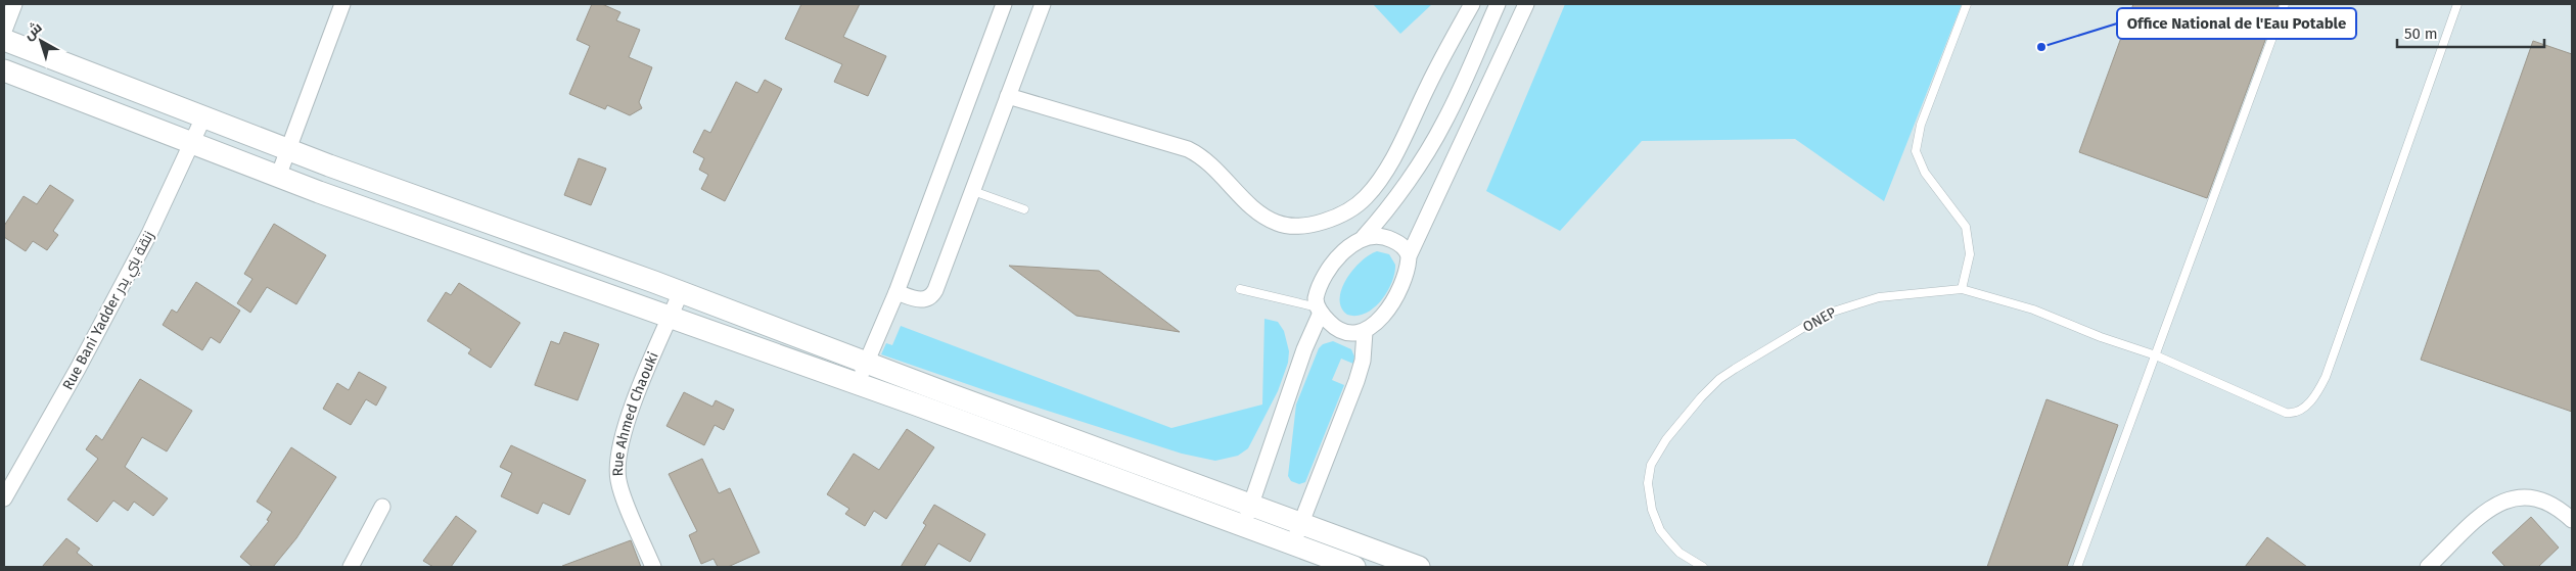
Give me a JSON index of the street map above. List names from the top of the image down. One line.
{"streets":{"street":["Rue Bani Yadder زنقة بني يدر","Rue Ahmed Chaouki"],"lane":["ONEP"]},"places":["Office National de l'Eau Potable"],"scale_bar":"50 m","north":"top left"}
